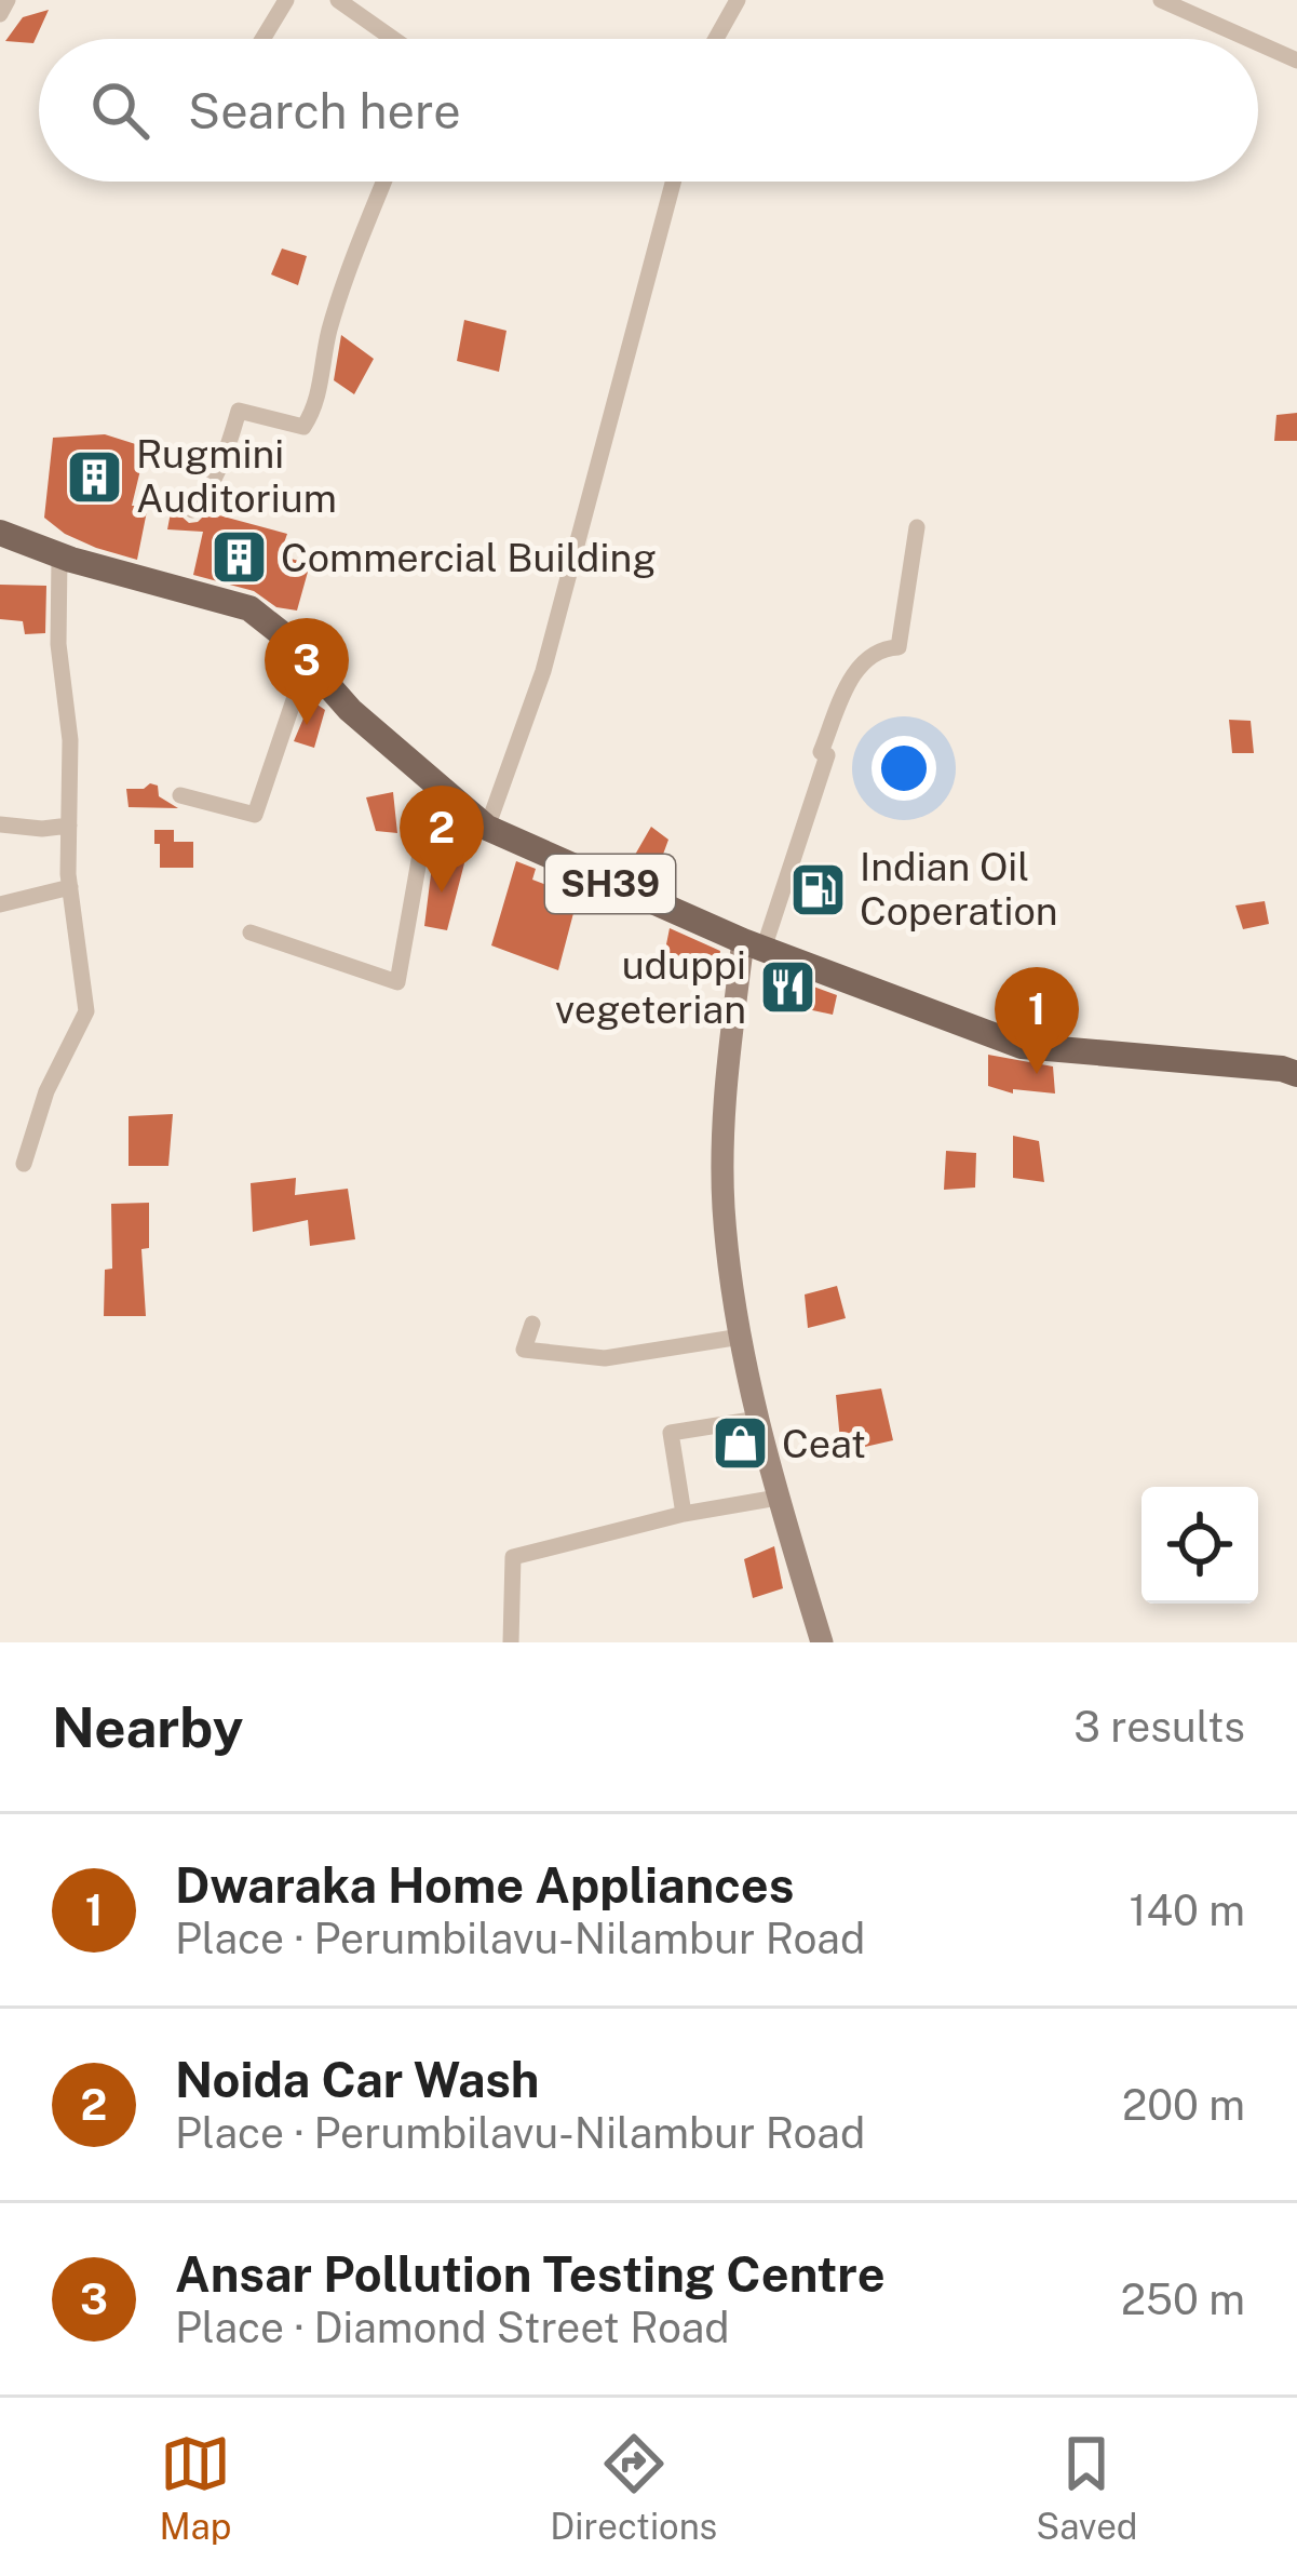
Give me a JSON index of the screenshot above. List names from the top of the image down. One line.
{"streets":{"main road":["SH39"]},"places":{"building":["Rugmini Auditorium","Commercial Building"],"fuel station":["Indian Oil Coperation"],"restaurant":["uduppi vegeterian"],"shop":["Ceat"]},"page":{"search":"Search here","pins":["3","2","1"],"heading":["Nearby","3 results"],"list":[{"mark":"1","name":"Dwaraka Home Appliances","note":"Place · Perumbilavu-Nilambur Road","value":"140 m"},{"mark":"2","name":"Noida Car Wash","note":"Place · Perumbilavu-Nilambur Road","value":"200 m"},{"mark":"3","name":"Ansar Pollution Testing Centre","note":"Place · Diamond Street Road","value":"250 m"}],"nav":["Map","Directions","Saved"]}}
